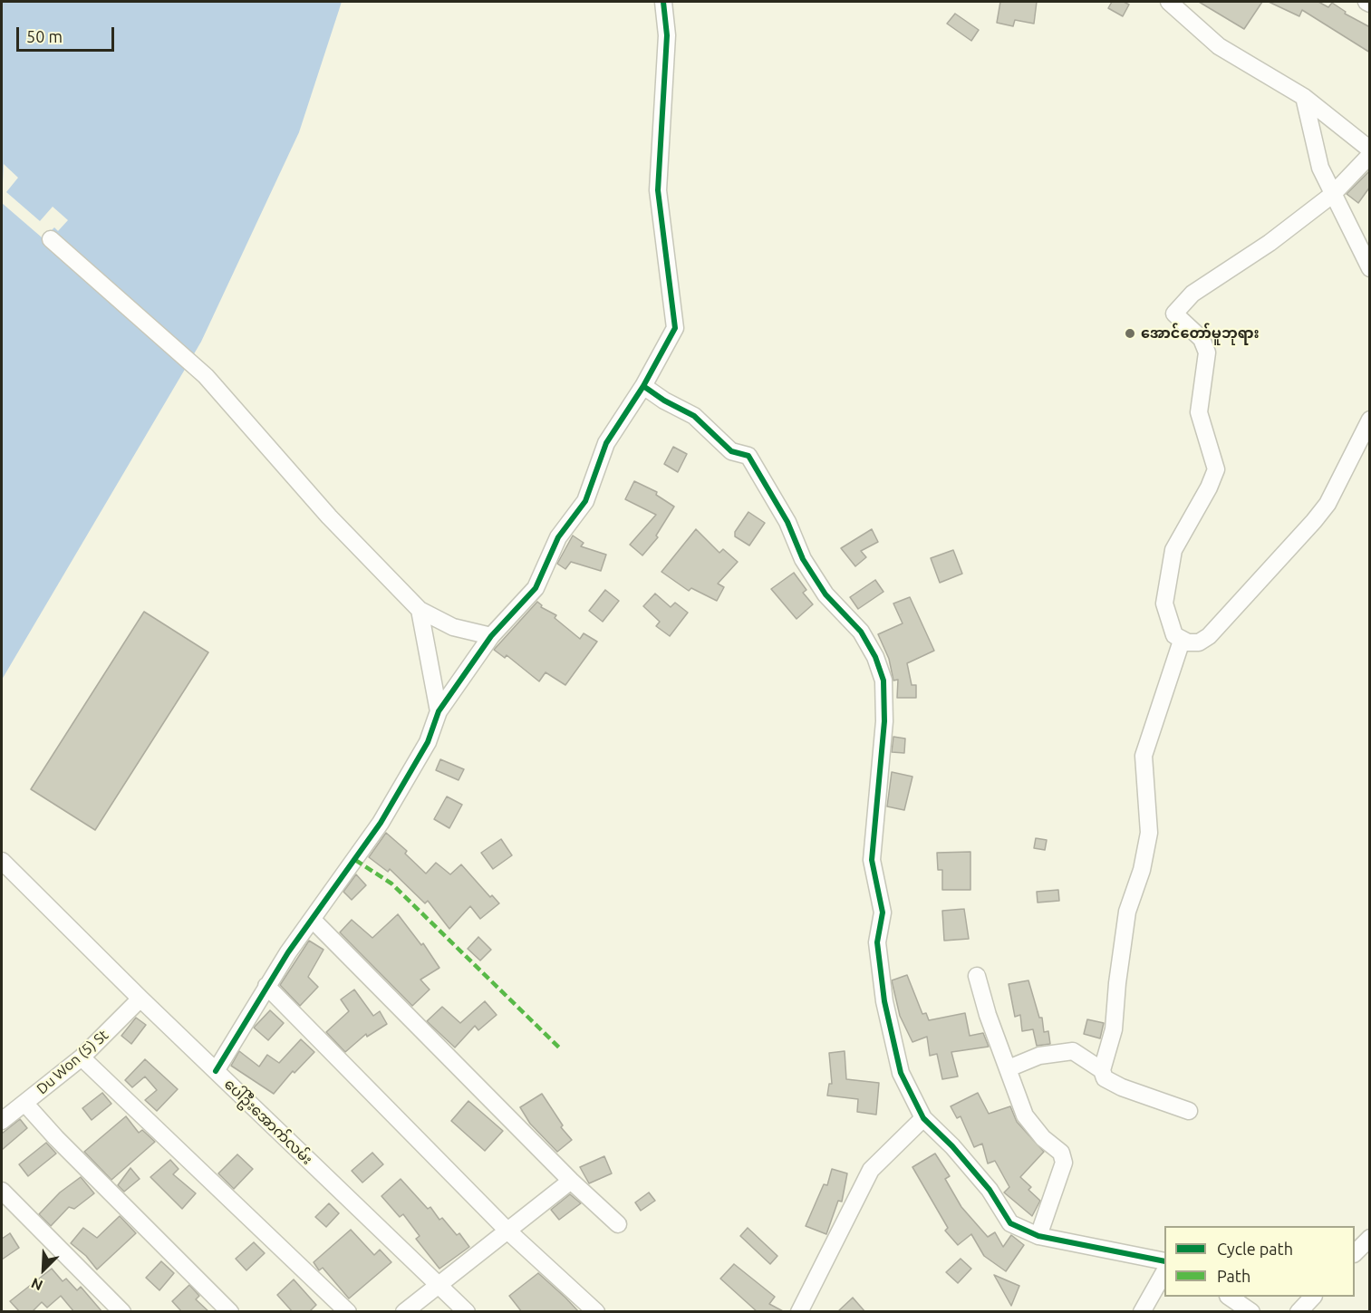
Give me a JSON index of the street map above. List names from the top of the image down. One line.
{"streets":{"street":["Du Won (5) St","ပေါ်ဦးအောက်လမ်း"]},"crossings":[["Du Won (5) St","ပေါ်ဦးအောက်လမ်း"]],"places":["အောင်တော်မူဘုရား"],"legend":["Cycle path","Path"],"scale_bar":"50 m","north":"bottom left"}
